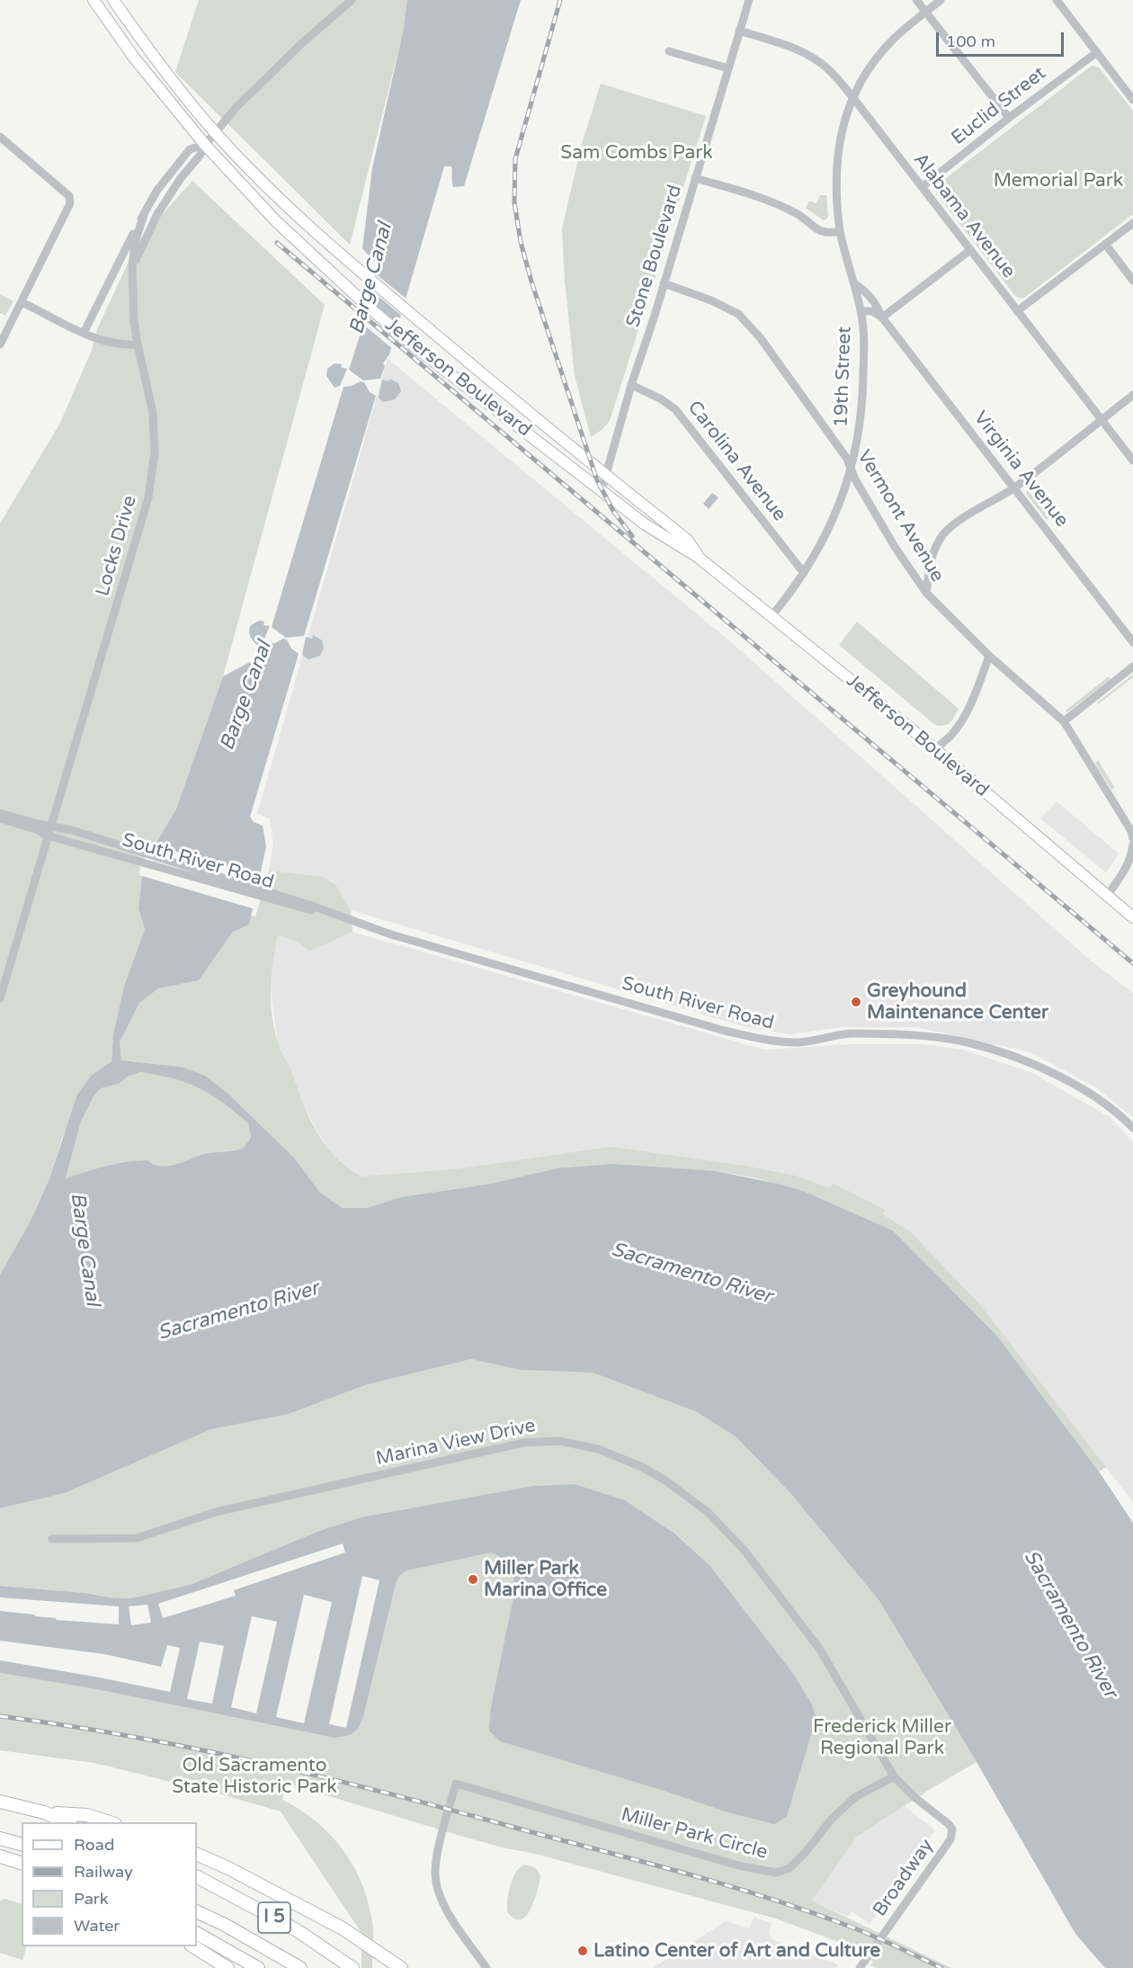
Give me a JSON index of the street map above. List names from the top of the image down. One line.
{"streets":{"highway":["I 5"],"main road":["Jefferson Boulevard"],"street":["Euclid Street","Alabama Avenue","Stone Boulevard","19th Street","Carolina Avenue","Virginia Avenue","Vermont Avenue","Locks Drive","South River Road","Marina View Drive","Miller Park Circle","Broadway"]},"crossings":[["Euclid Street","Alabama Avenue"],["Alabama Avenue","Stone Boulevard"],["Stone Boulevard","Jefferson Boulevard"],["Stone Boulevard","Carolina Avenue"],["Stone Boulevard","Vermont Avenue"],["19th Street","Jefferson Boulevard"],["19th Street","Carolina Avenue"],["19th Street","Virginia Avenue"],["19th Street","Vermont Avenue"],["Jefferson Boulevard","Locks Drive"],["Locks Drive","South River Road"],["Marina View Drive","Miller Park Circle"],["Marina View Drive","Broadway"]],"water":["Barge Canal","Sacramento River"],"parks":["Sam Combs Park","Memorial Park","Frederick Miller Regional Park","Old Sacramento State Historic Park"],"places":["Greyhound Maintenance Center","Miller Park Marina Office","Latino Center of Art and Culture"],"legend":["Road","Railway","Park","Water"],"scale_bar":"100 m"}
